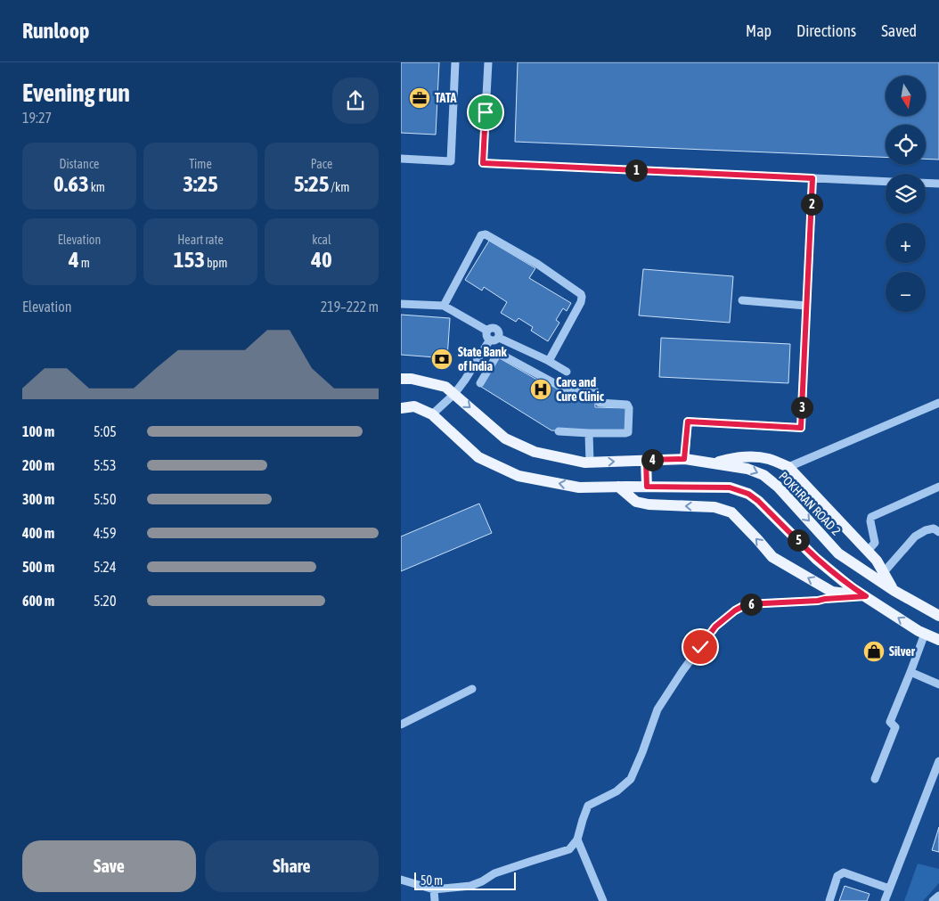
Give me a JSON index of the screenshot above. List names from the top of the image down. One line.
{"streets":{"main road":["POKHRAN ROAD 2"]},"places":{"office":["TATA"],"bank":["State Bank of India"],"hospital":["Care and Cure Clinic"],"shop":["Silver"]},"scale_bar":"50 m","north":"bottom","page":{"header":"Runloop","nav":["Map","Directions","Saved"],"heading":["Evening run","19:27"],"map_buttons":["+","−"],"stats":[["Distance","0.63 km"],["Time","3:25"],["Pace","5:25 /km"],["Elevation","4 m"],["Heart rate","153 bpm"],["kcal","40"]],"pins":["1","2","3","4","5","6"],"chart":["Elevation","219–222 m"],"list":[{"name":"100 m","note":"5:05"},{"name":"200 m","note":"5:53"},{"name":"300 m","note":"5:50"},{"name":"400 m","note":"4:59"},{"name":"500 m","note":"5:24"},{"name":"600 m","note":"5:20"}],"buttons":["Save","Share"],"scale":"50 m"}}
